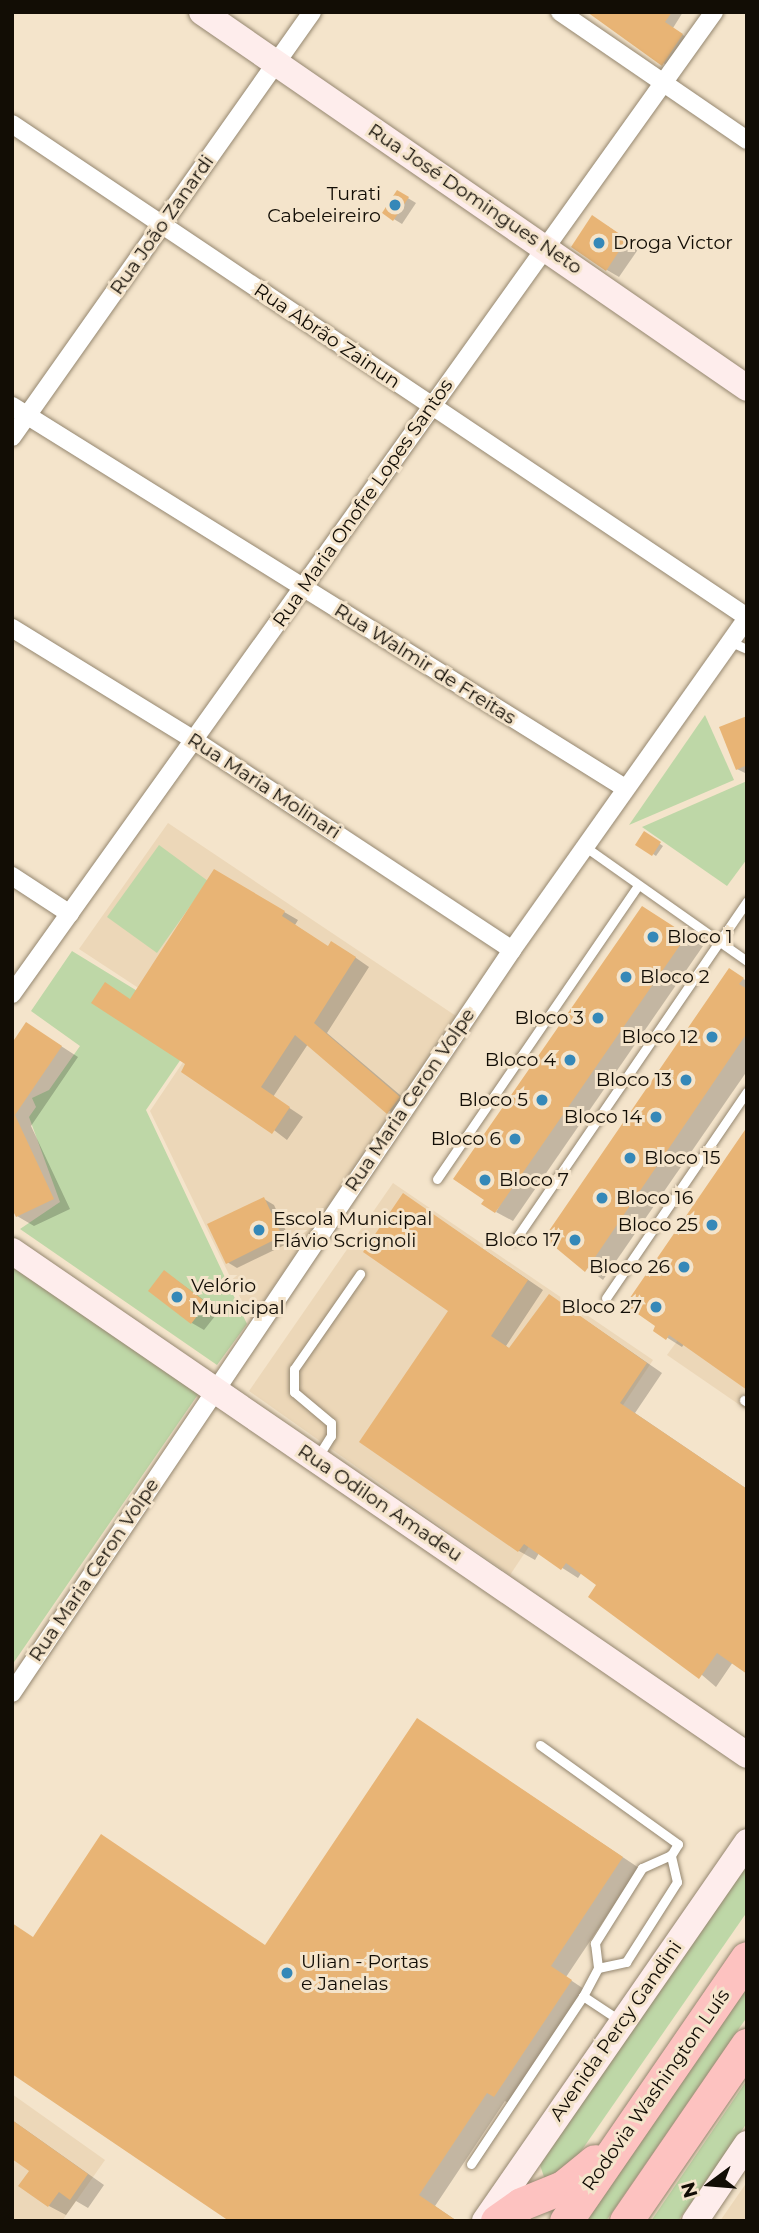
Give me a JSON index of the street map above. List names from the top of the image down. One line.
{"streets":{"highway":["Rodovia Washington Luís"],"street":["Rua José Domingues Neto","Rua João Zanardi","Rua Abrão Zainun","Rua Maria Onofre Lopes Santos","Rua Walmir de Freitas","Rua Maria Molinari","Rua Maria Ceron Volpe","Rua Odilon Amadeu","Avenida Percy Gandini"]},"crossings":[["Rua José Domingues Neto","Rua João Zanardi"],["Rua José Domingues Neto","Rua Maria Onofre Lopes Santos"],["Rua João Zanardi","Rua Abrão Zainun"],["Rua João Zanardi","Rua Walmir de Freitas"],["Rua Abrão Zainun","Rua Maria Onofre Lopes Santos"],["Rua Abrão Zainun","Rua Maria Ceron Volpe"],["Rua Maria Onofre Lopes Santos","Rua Walmir de Freitas"],["Rua Maria Onofre Lopes Santos","Rua Maria Molinari"],["Rua Walmir de Freitas","Rua Maria Ceron Volpe"],["Rua Maria Molinari","Rua Maria Ceron Volpe"],["Rua Maria Ceron Volpe","Rua Odilon Amadeu"]],"places":["Turati Cabeleireiro","Droga Victor","Bloco 1","Bloco 2","Bloco 3","Bloco 12","Bloco 4","Bloco 13","Bloco 5","Bloco 14","Bloco 6","Bloco 15","Bloco 7","Bloco 16","Bloco 25","Escola Municipal Flávio Scrignoli","Bloco 17","Bloco 26","Velório Municipal","Bloco 27","Ulian - Portas e Janelas"],"north":"left"}
